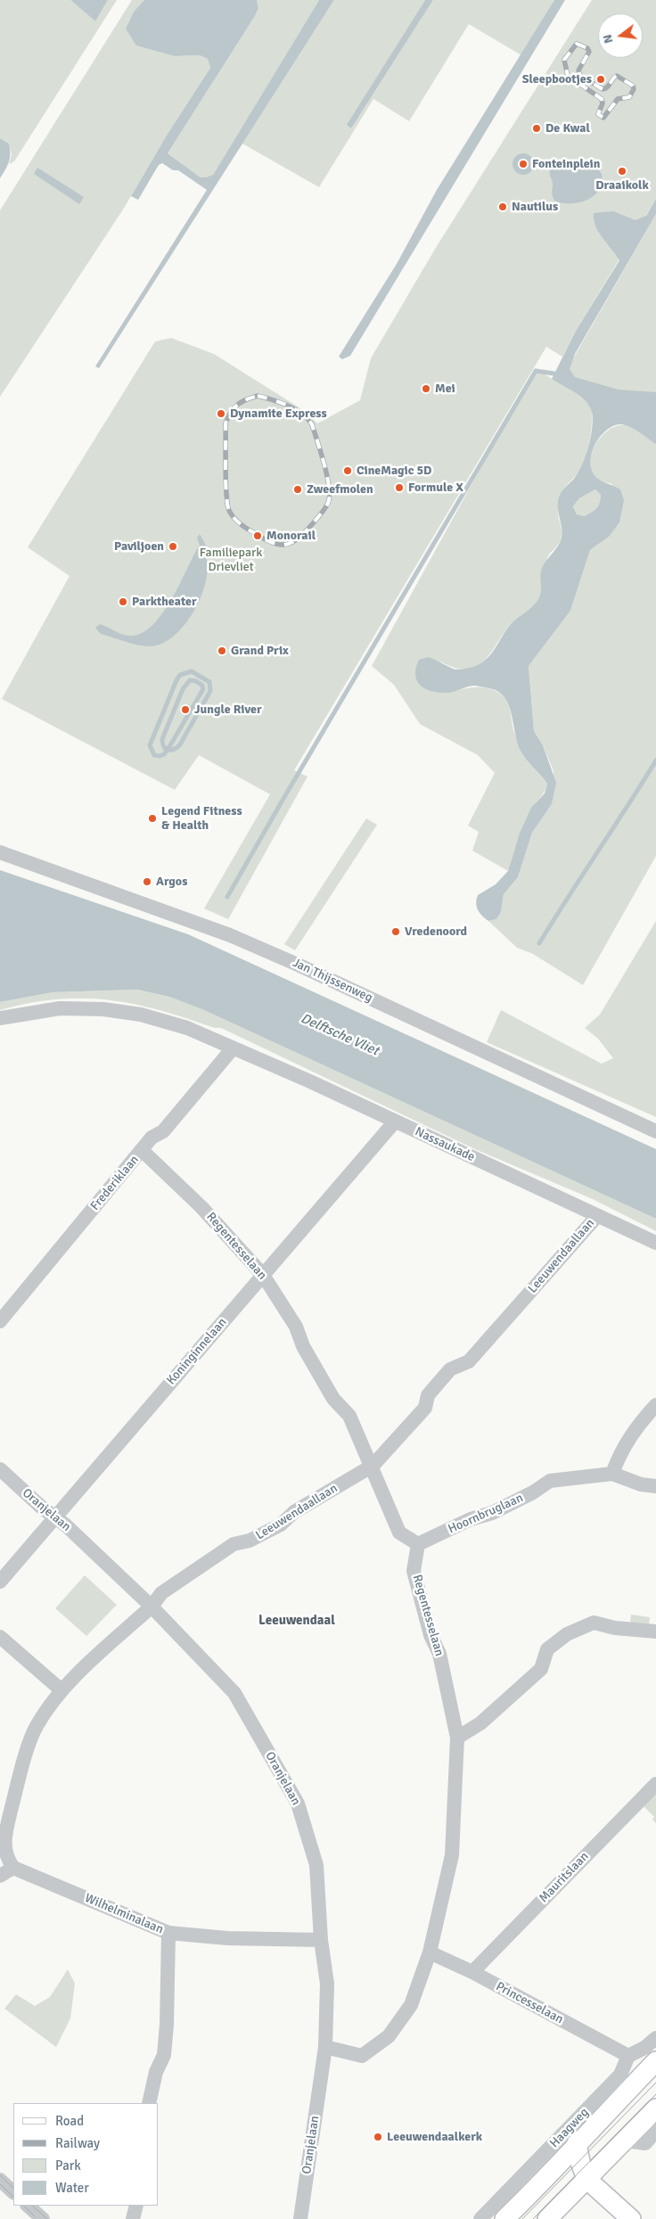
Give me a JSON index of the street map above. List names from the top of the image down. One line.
{"streets":{"main road":["Haagweg"],"street":["Jan Thijssenweg","Nassaukade","Frederiklaan","Regentesselaan","Leeuwendaallaan","Koninginnelaan","Oranjelaan","Hoornbruglaan","Mauritslaan","Wilhelminalaan","Princesselaan"]},"crossings":[["Nassaukade","Frederiklaan"],["Nassaukade","Leeuwendaallaan"],["Nassaukade","Koninginnelaan"],["Frederiklaan","Regentesselaan"],["Regentesselaan","Leeuwendaallaan"],["Regentesselaan","Koninginnelaan"],["Regentesselaan","Oranjelaan"],["Regentesselaan","Hoornbruglaan"],["Regentesselaan","Princesselaan"],["Leeuwendaallaan","Oranjelaan"],["Leeuwendaallaan","Wilhelminalaan"],["Koninginnelaan","Oranjelaan"],["Oranjelaan","Wilhelminalaan"],["Mauritslaan","Princesselaan"],["Princesselaan","Haagweg"]],"districts":["Leeuwendaal"],"water":["Delftsche Vliet"],"parks":["Familiepark Drievliet"],"places":["Sleepbootjes","De Kwal","Fonteinplein","Draaikolk","Nautilus","Mei","Dynamite Express","CineMagic 5D","Formule X","Zweefmolen","Monorail","Paviljoen","Parktheater","Grand Prix","Jungle River","Legend Fitness & Health","Argos","Vredenoord","Leeuwendaalkerk"],"legend":["Road","Railway","Park","Water"],"north":"left"}
